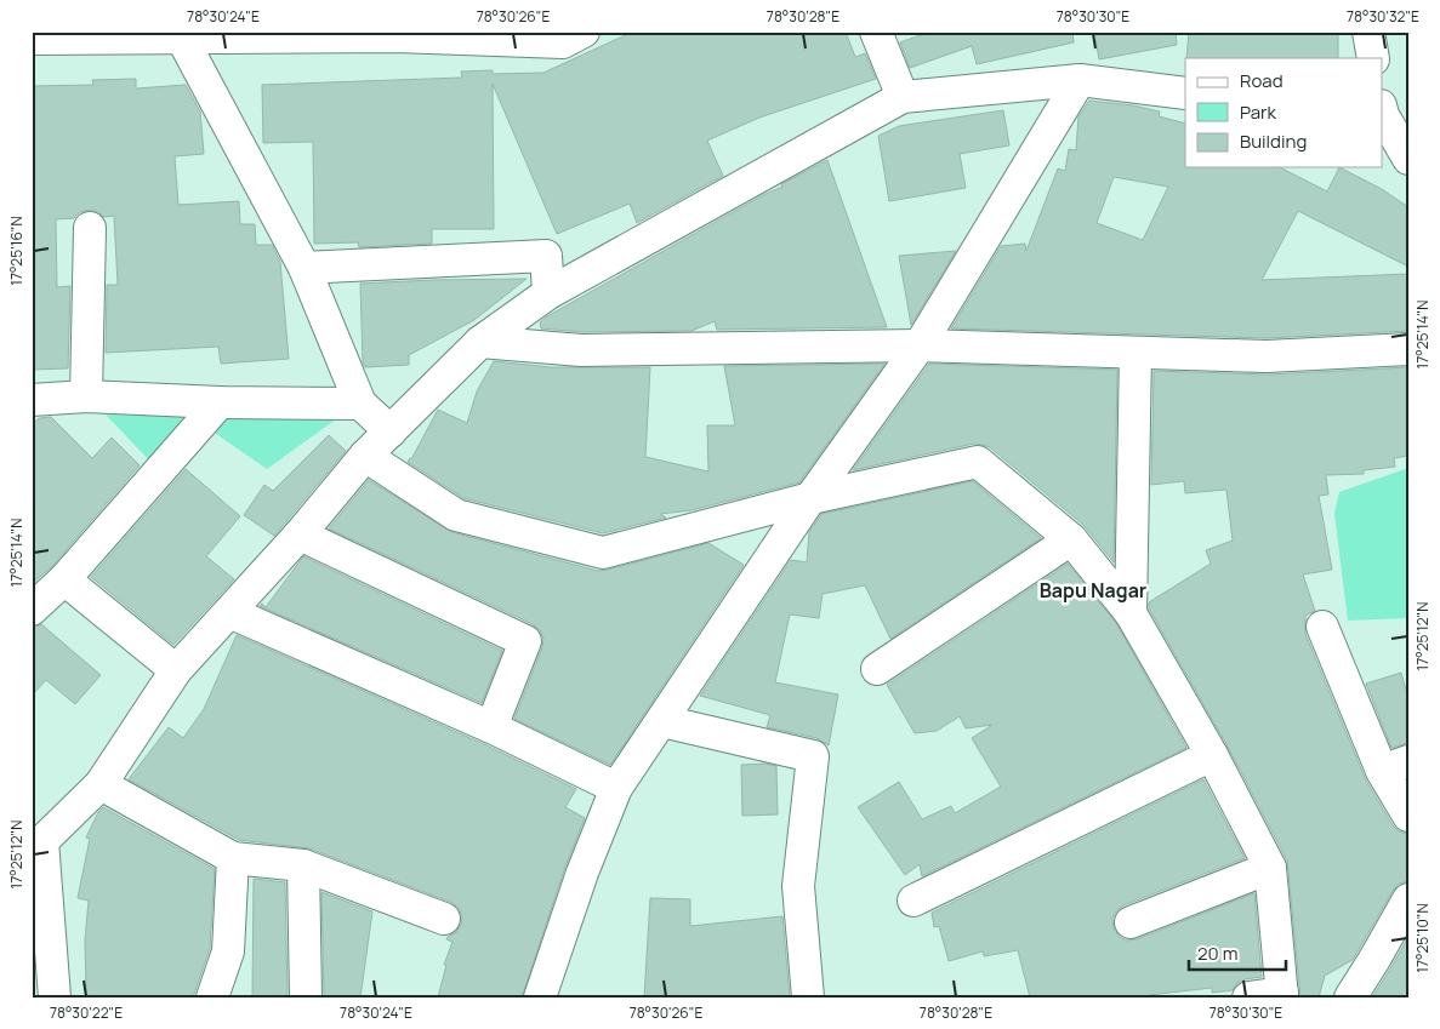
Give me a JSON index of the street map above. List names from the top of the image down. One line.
{"districts":["Bapu Nagar"],"legend":["Road","Park","Building"],"scale_bar":"20 m","coordinates":["78°30'24\"E","78°30'26\"E","78°30'28\"E","78°30'30\"E","78°30'32\"E","17°25'16\"N","17°25'14\"N","17°25'12\"N","17°25'10\"N","78°30'22\"E"]}
